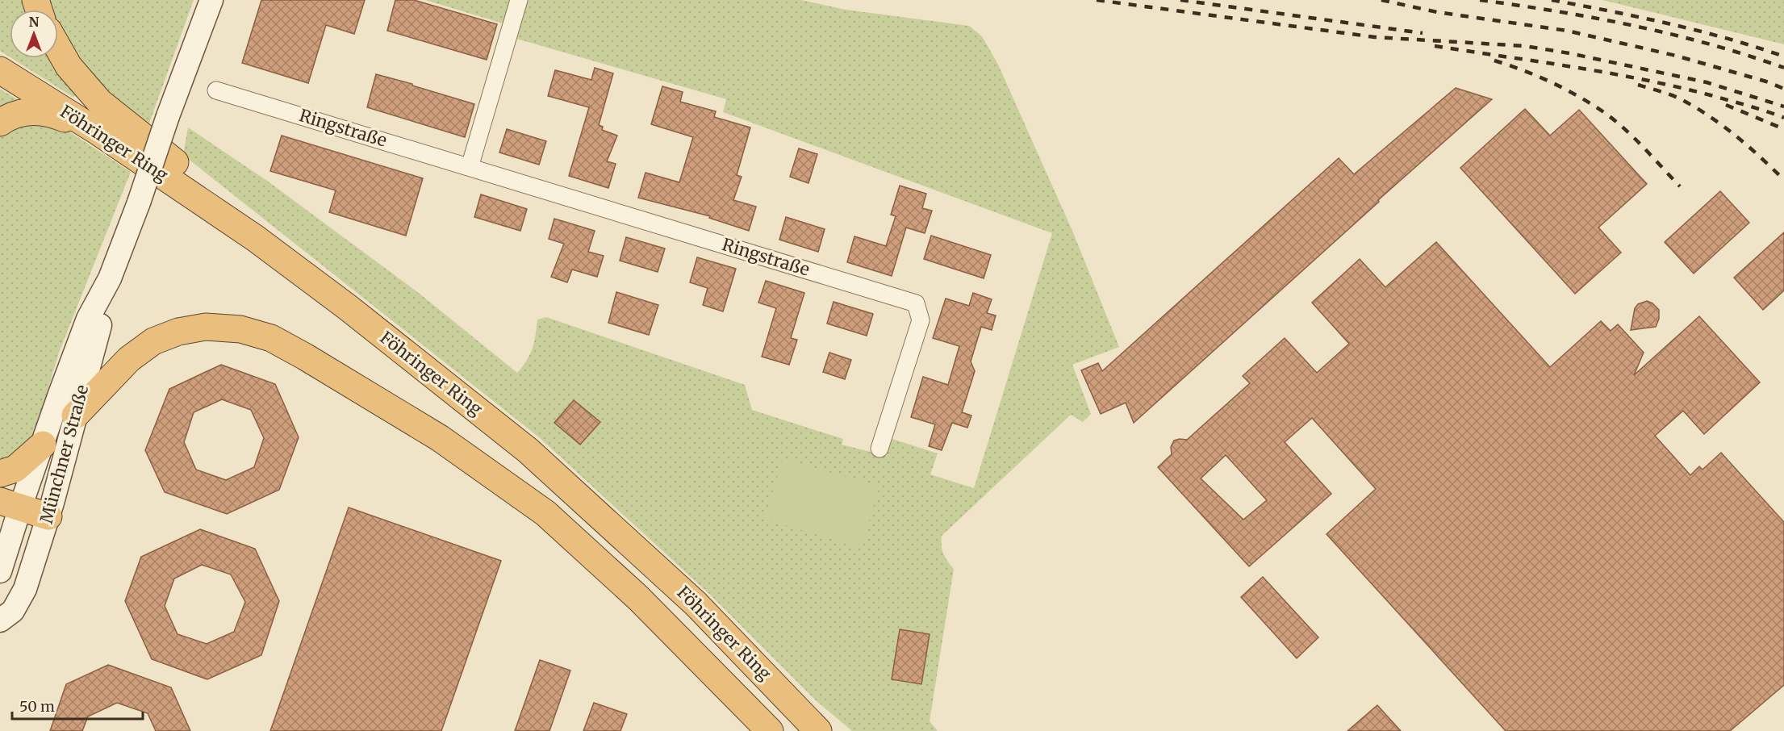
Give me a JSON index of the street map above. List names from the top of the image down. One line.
{"streets":{"highway":["Föhringer Ring"],"main road":["Münchner Straße"],"street":["Ringstraße"]},"scale_bar":"50 m","north":"top"}
